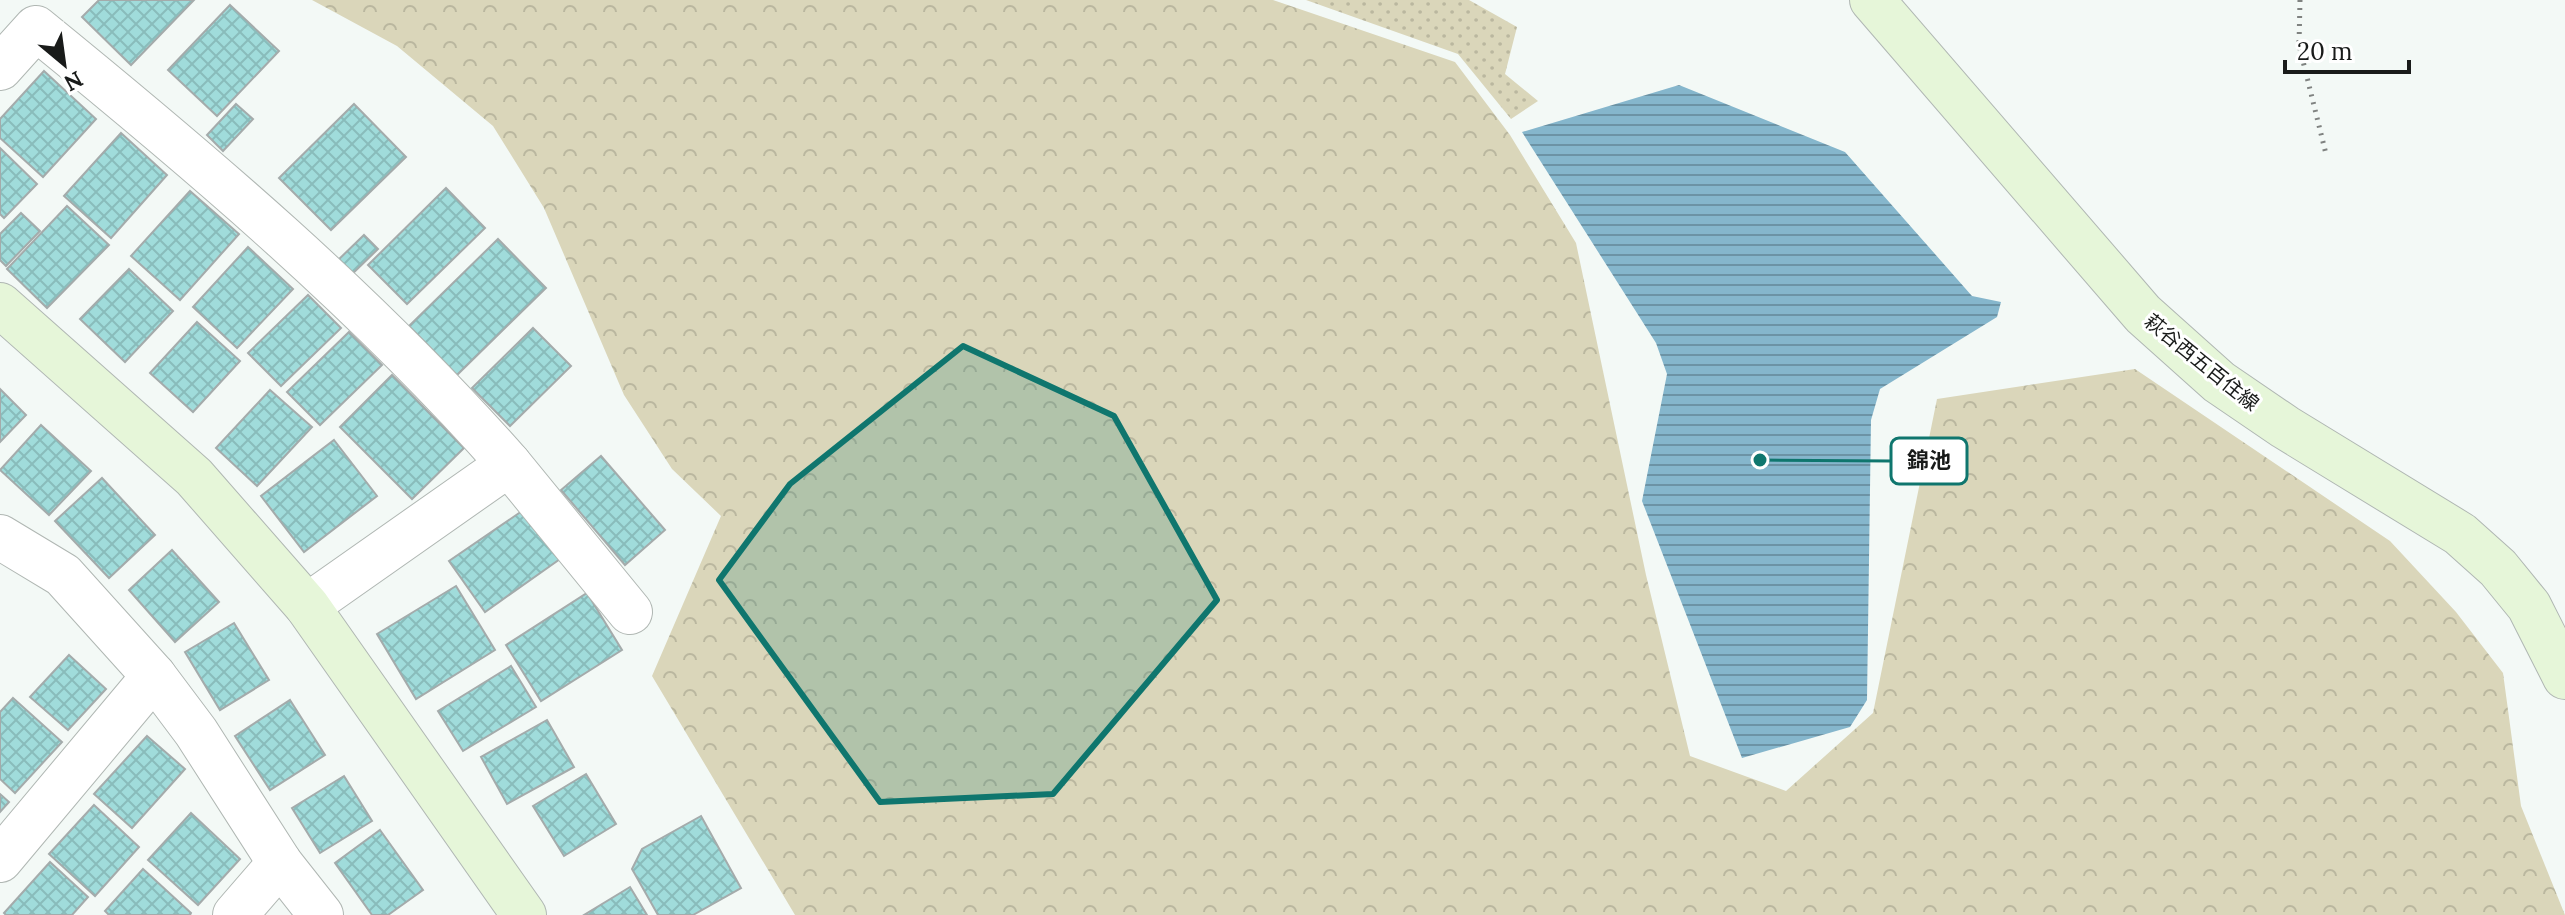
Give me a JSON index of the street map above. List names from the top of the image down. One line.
{"streets":{"main road":["萩谷西五百住線"]},"places":["錦池"],"scale_bar":"20 m","north":"bottom right"}
